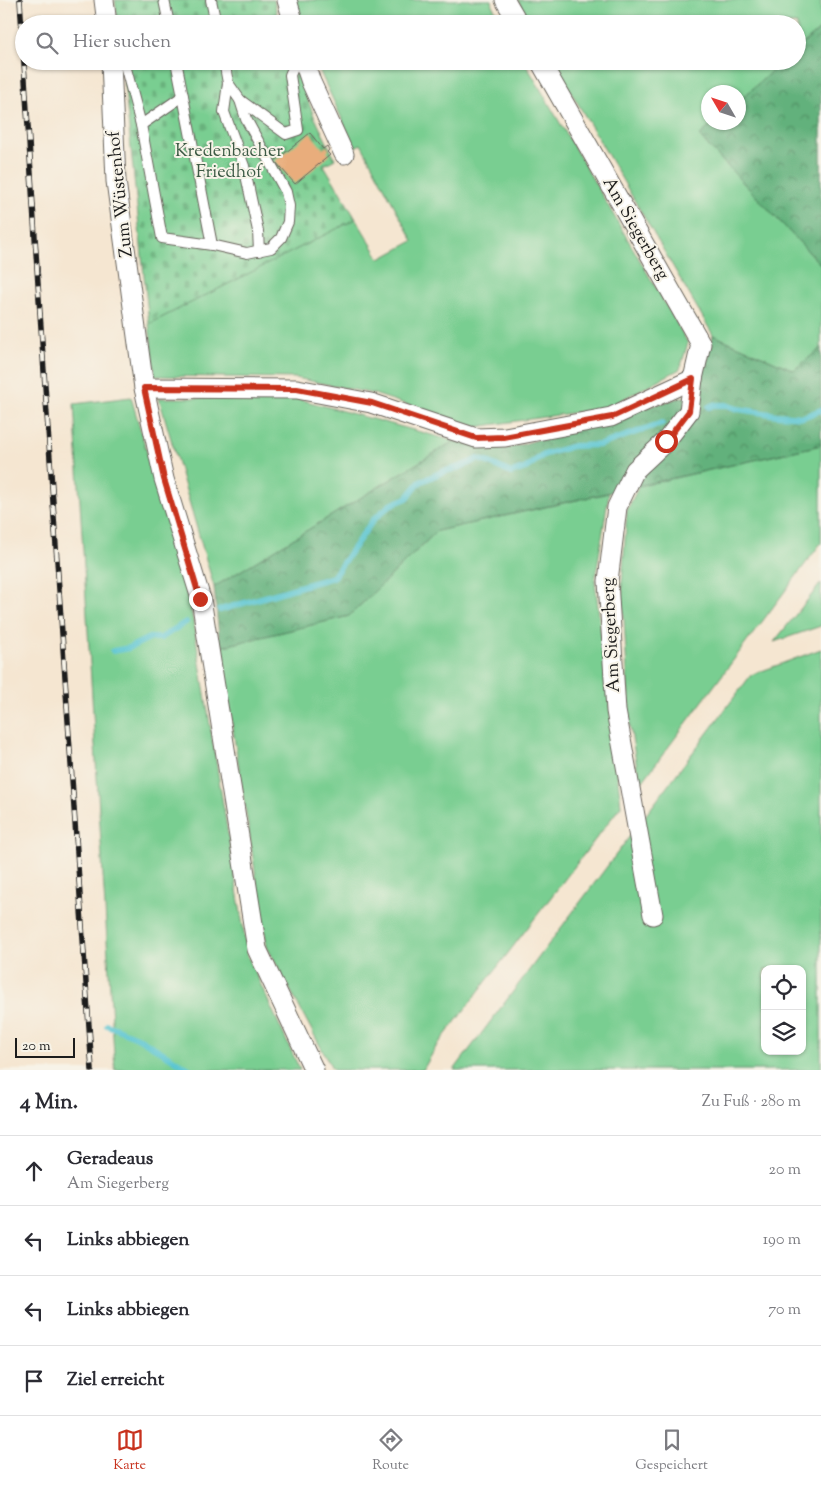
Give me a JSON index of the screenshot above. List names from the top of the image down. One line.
{"streets":{"street":["Zum Wüstenhof","Am Siegerberg"]},"parks":["Kredenbacher Friedhof"],"scale_bar":"20 m","north":"top left","page":{"search":"Hier suchen","scale":"20 m","heading":["4 Min.","Zu Fuß · 280 m"],"list":[["Geradeaus","Am Siegerberg","20 m"],["Links abbiegen","190 m"],["Links abbiegen","70 m"],"Ziel erreicht"],"nav":["Karte","Route","Gespeichert"]}}
